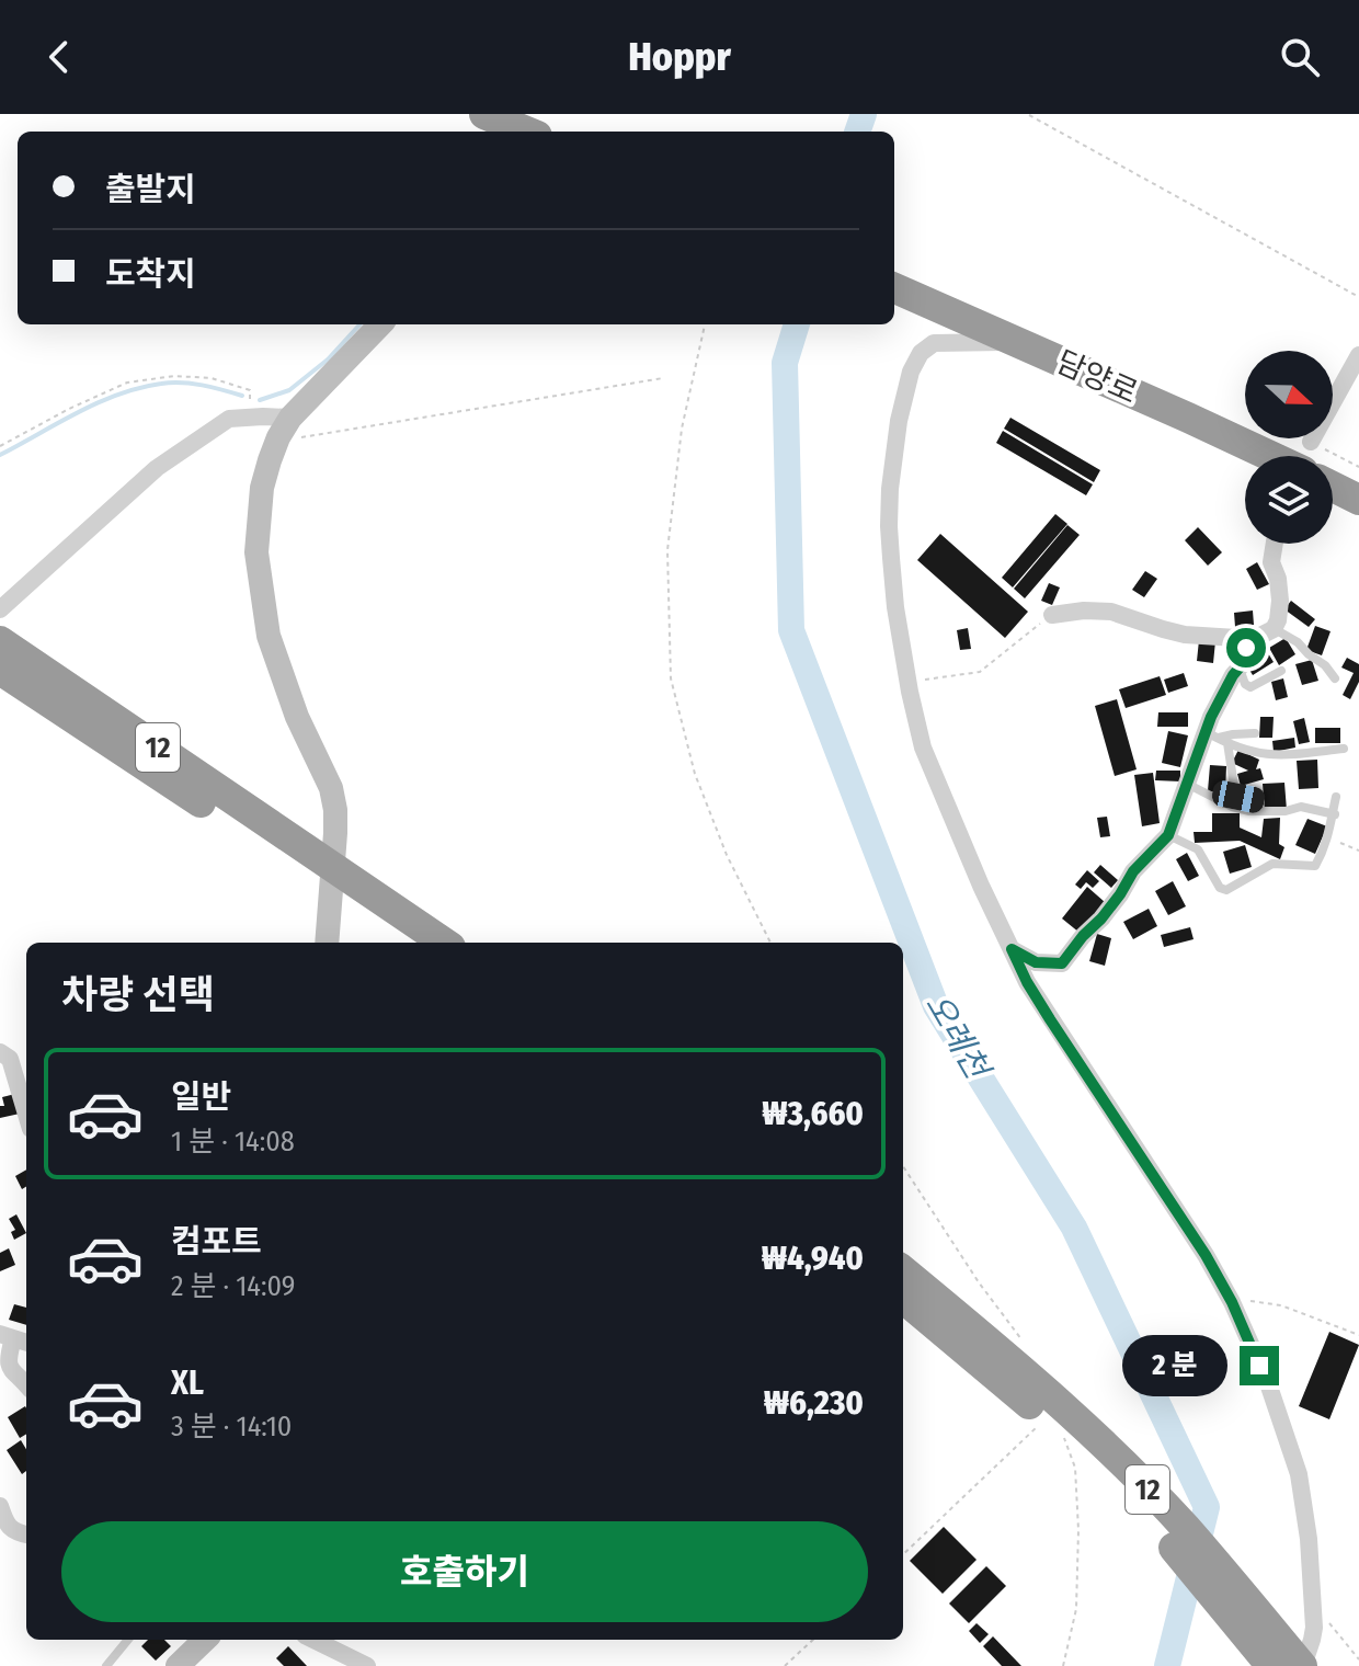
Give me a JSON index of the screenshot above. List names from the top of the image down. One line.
{"streets":{"highway":["담양로","12"]},"water":["오례천"],"north":"right","page":{"header":"Hoppr","banner":["출발지","도착지"],"heading":"차량 선택","list":[{"name":"일반","note":"1 분 · 14:08","value":"₩3,660"},{"name":"컴포트","note":"2 분 · 14:09","value":"₩4,940"},{"name":"XL","note":"3 분 · 14:10","value":"₩6,230"}],"bubble":"2 분","buttons":"호출하기"}}
